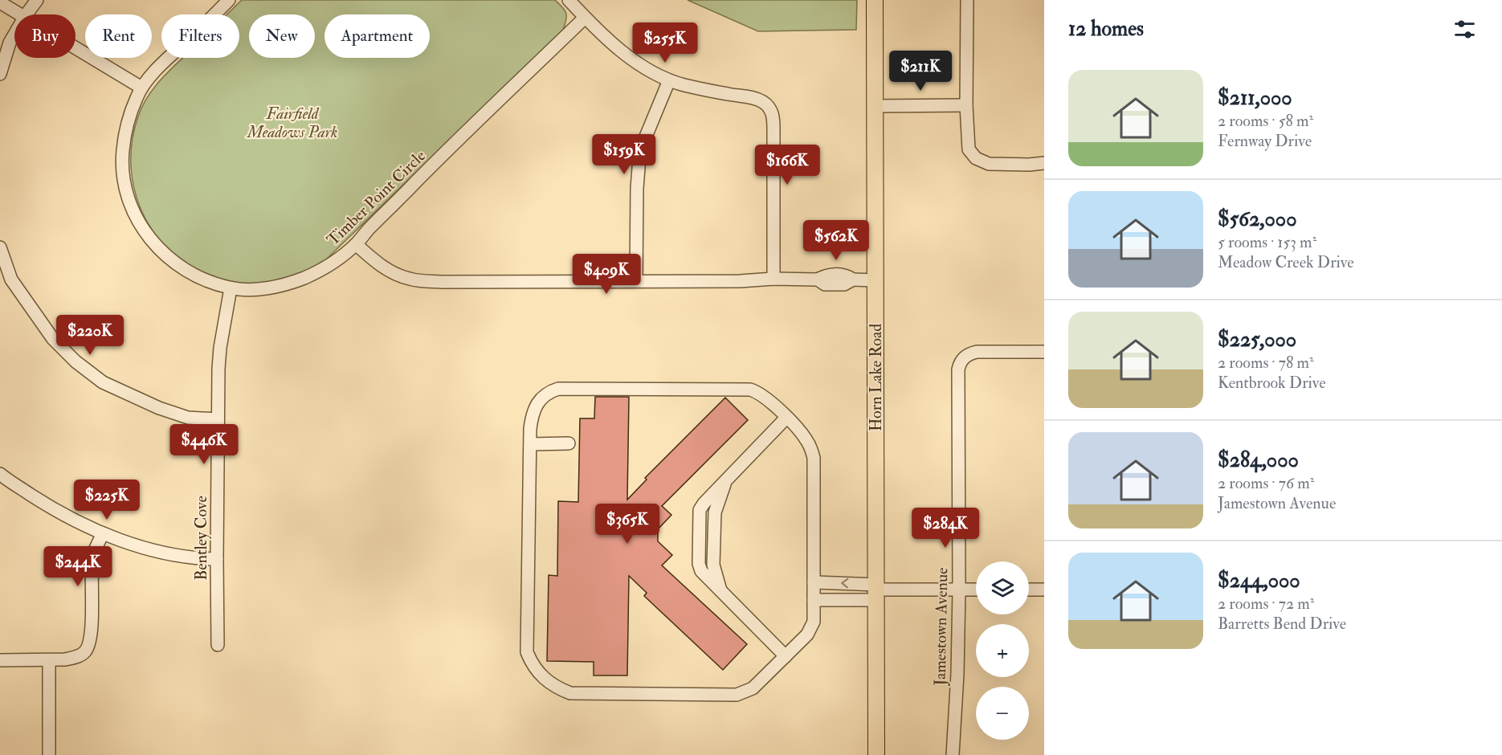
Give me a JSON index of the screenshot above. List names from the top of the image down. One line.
{"streets":{"main road":["Horn Lake Road"],"street":["Timber Point Circle","Bentley Cove","Jamestown Avenue"]},"crossings":[["Timber Point Circle","Bentley Cove"]],"parks":["Fairfield Meadows Park"],"page":{"heading":"12 homes","chip":["Buy","Rent","Filters","New","Apartment"],"price":["$255K","$211K","$159K","$166K","$562K","$409K","$220K","$446K","$225K","$365K","$284K","$244K"],"list":[{"name":"$211,000","note":"2 rooms · 58 m² · Fernway Drive"},{"name":"$562,000","note":"5 rooms · 153 m² · Meadow Creek Drive"},{"name":"$225,000","note":"2 rooms · 78 m² · Kentbrook Drive"},{"name":"$284,000","note":"2 rooms · 76 m² · Jamestown Avenue"},{"name":"$244,000","note":"2 rooms · 72 m² · Barretts Bend Drive"}],"map_buttons":["+","−"]}}
